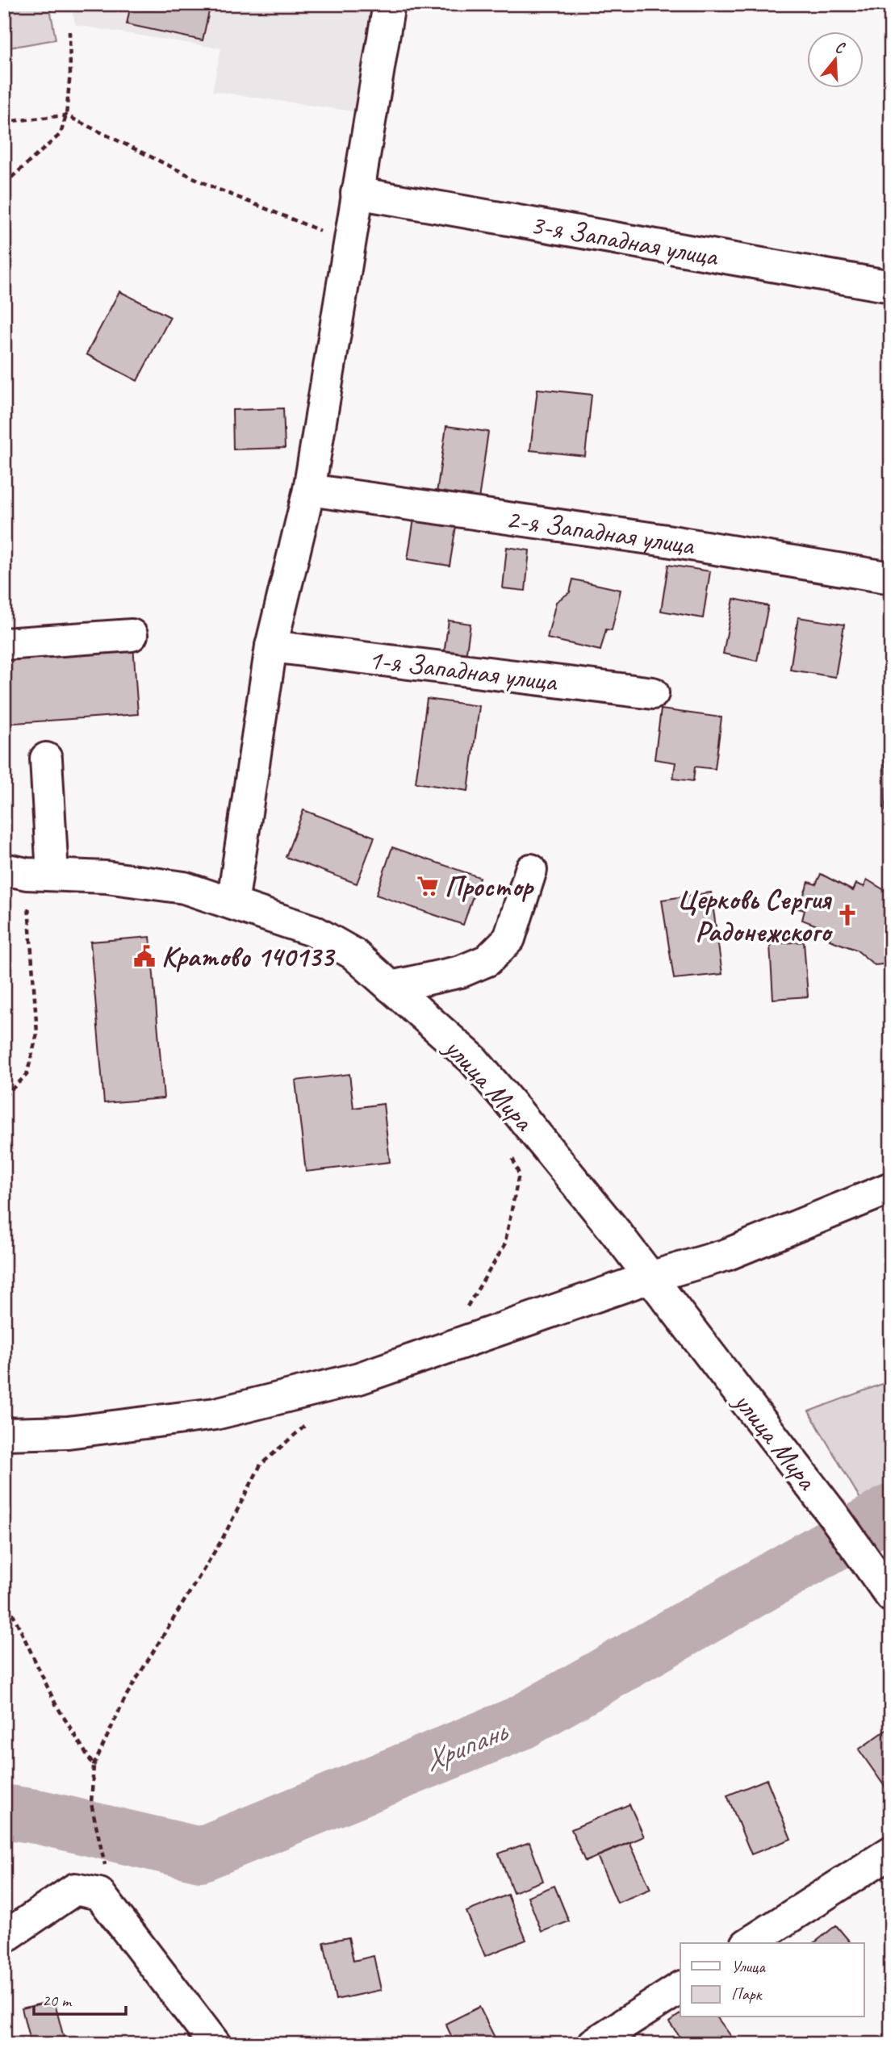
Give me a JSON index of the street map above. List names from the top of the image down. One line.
{"streets":{"street":["3-я Западная улица","2-я Западная улица","1-я Западная улица","улица Мира"]},"water":["Хрипань"],"places":{"supermarket":["Простор"],"church":["Церковь Сергия Радонежского"],"public building":["Кратово 140133"]},"legend":["Улица","Парк"],"scale_bar":"20 m","north":"top"}
